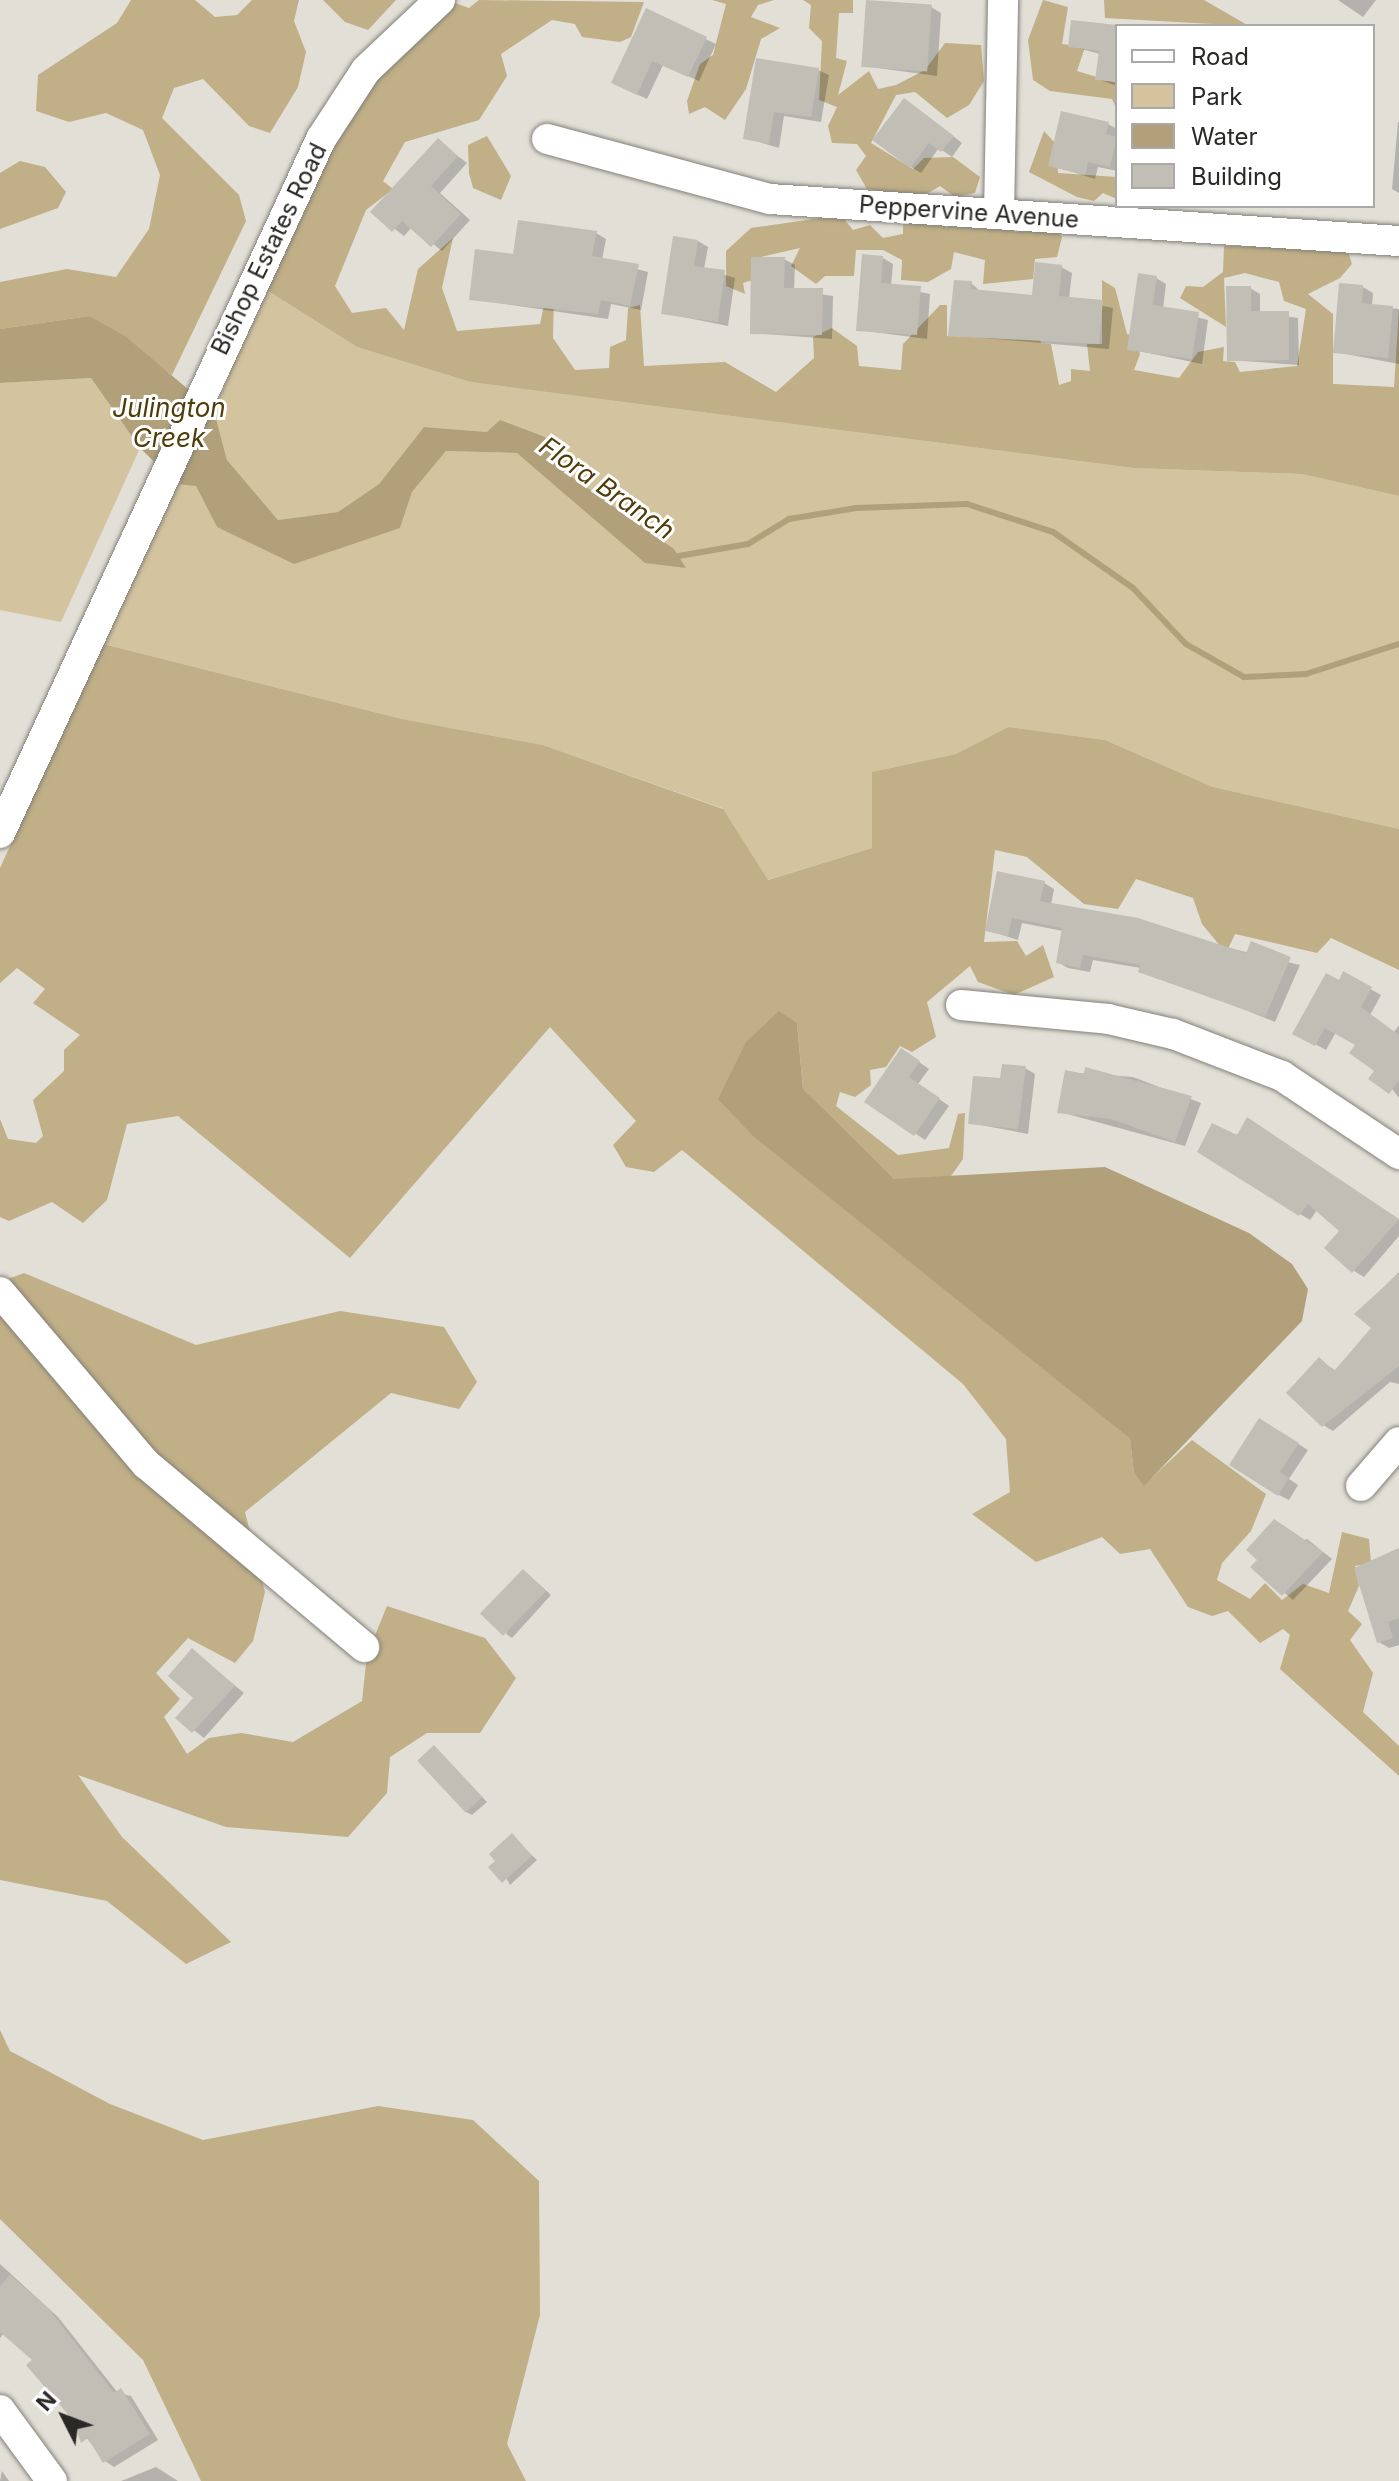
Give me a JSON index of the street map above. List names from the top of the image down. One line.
{"streets":{"street":["Peppervine Avenue","Bishop Estates Road"]},"water":["Julington Creek","Flora Branch"],"legend":["Road","Park","Water","Building"],"north":"top left"}
